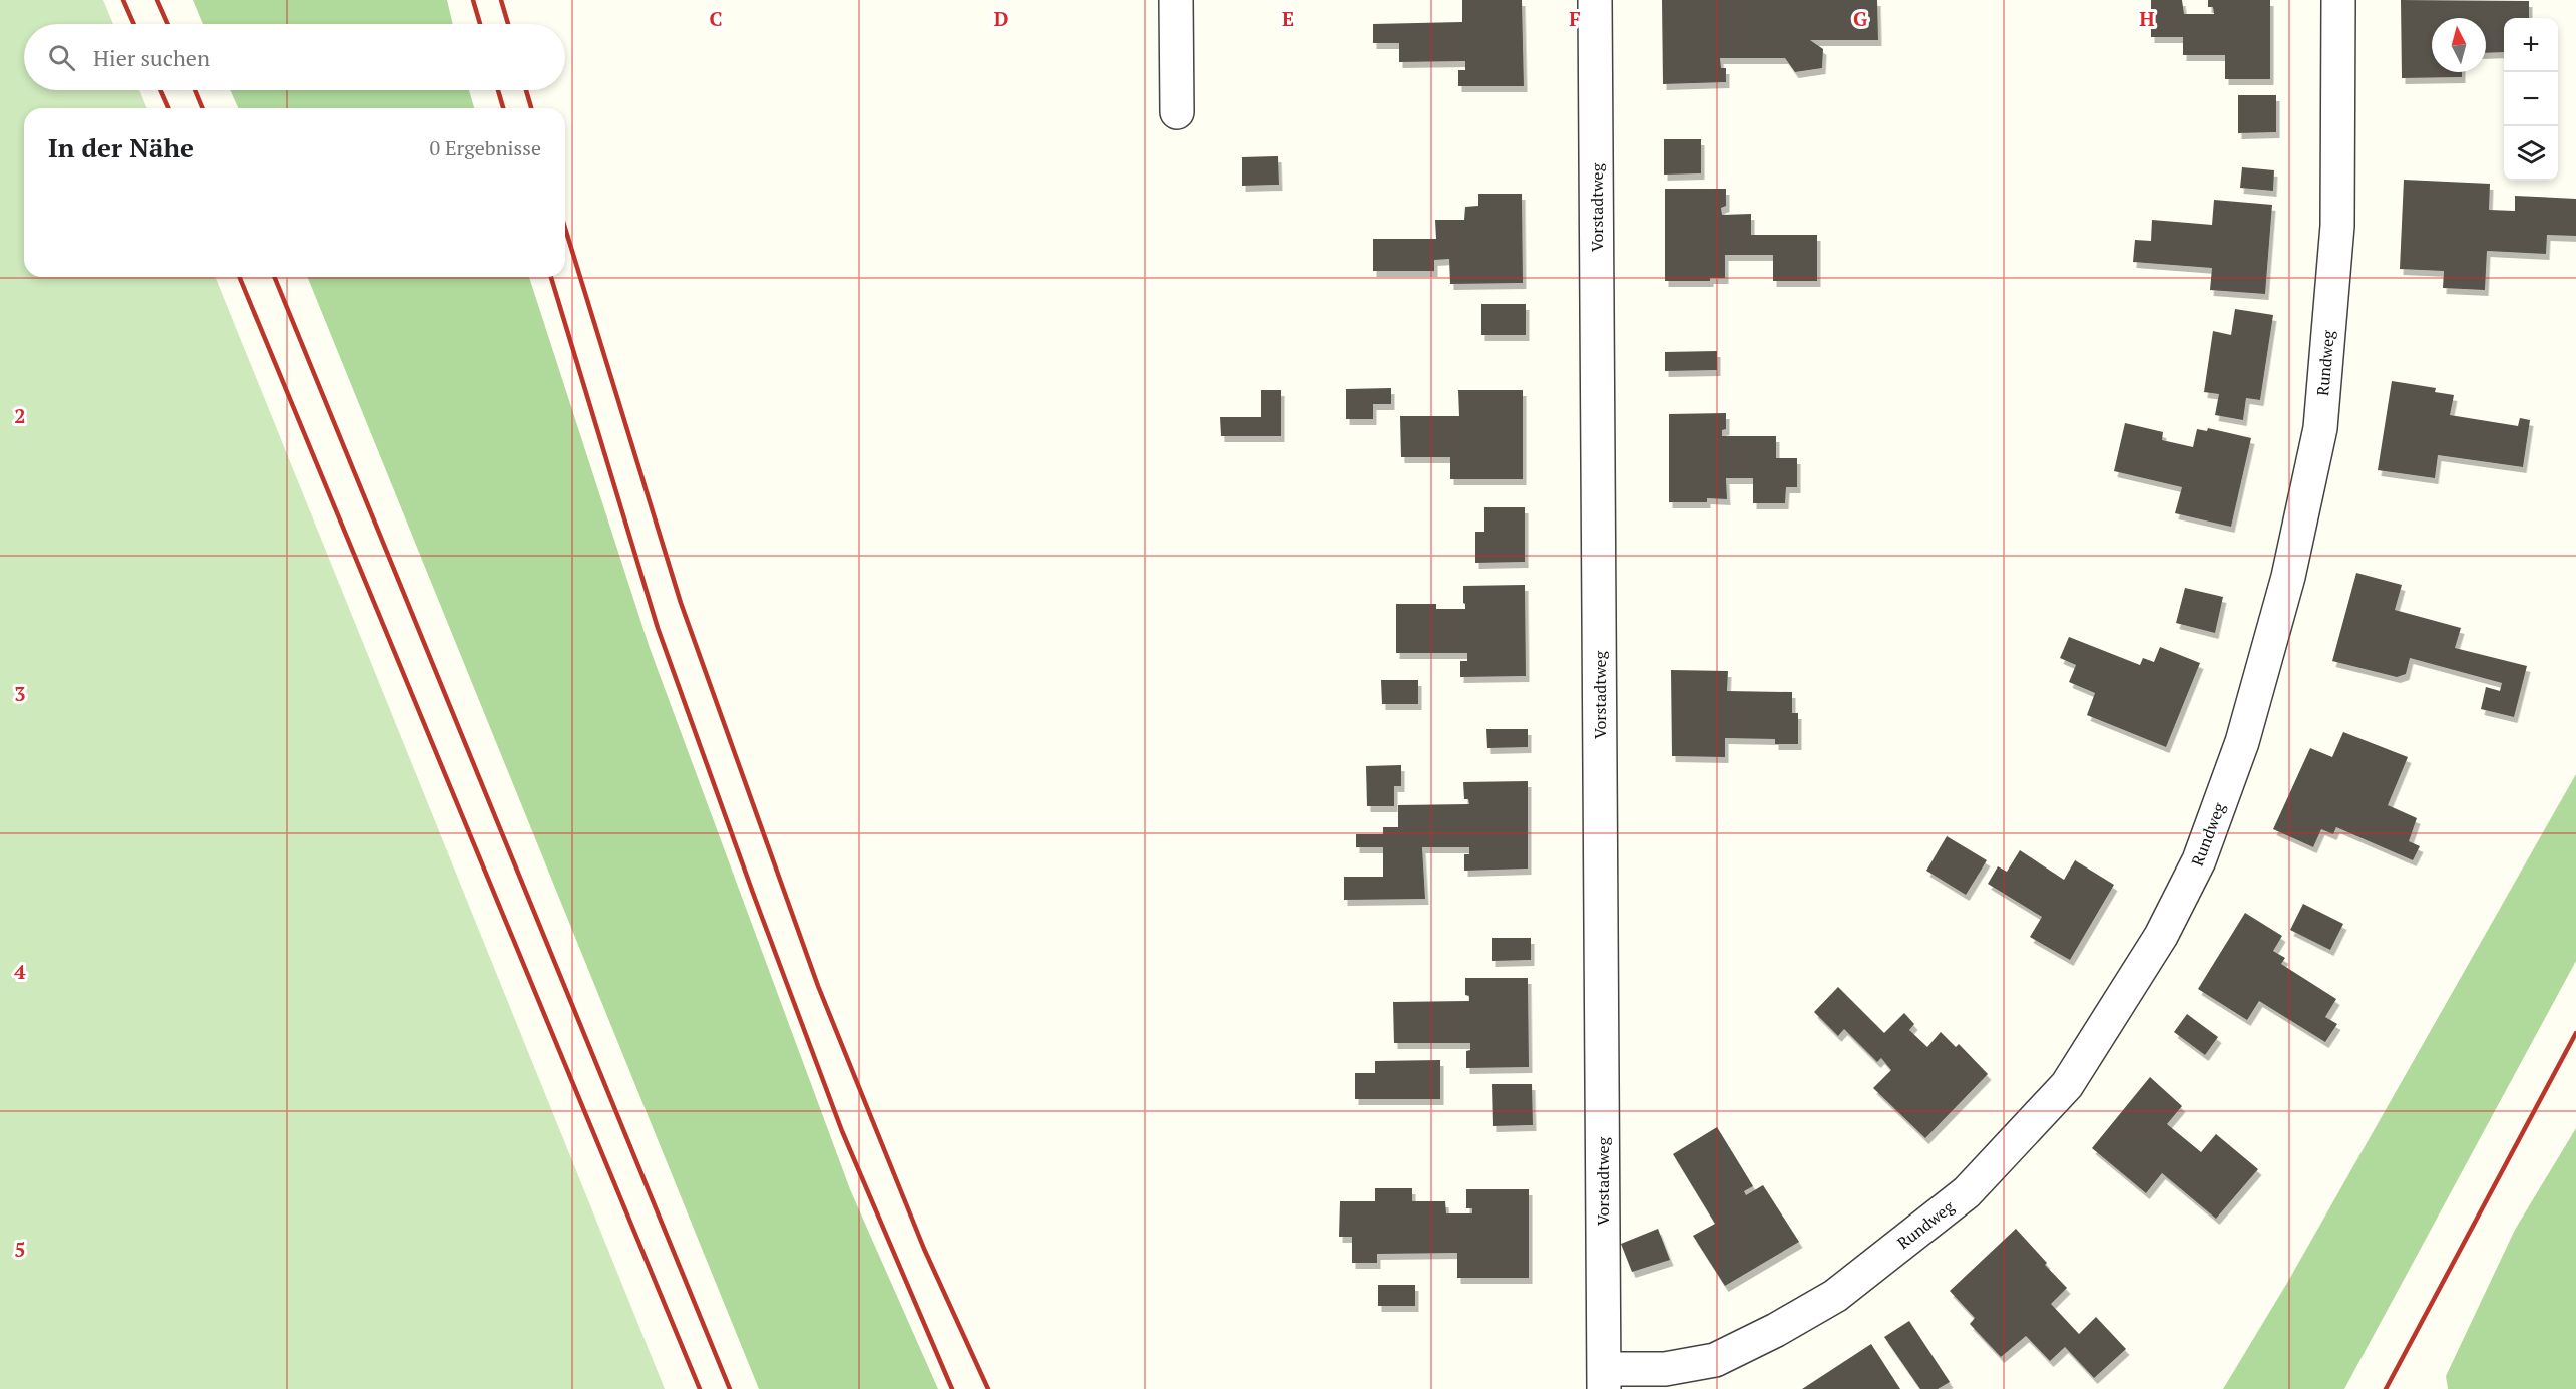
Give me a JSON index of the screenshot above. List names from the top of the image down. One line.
{"streets":{"street":["Vorstadtweg","Rundweg"]},"crossings":[["Vorstadtweg","Rundweg"]],"north":"top","page":{"map_buttons":["+","−"],"search":"Hier suchen","heading":["In der Nähe","0 Ergebnisse"]},"grid":{"columns":["C","D","E","F","G","H"],"rows":["2","3","4","5"]}}
